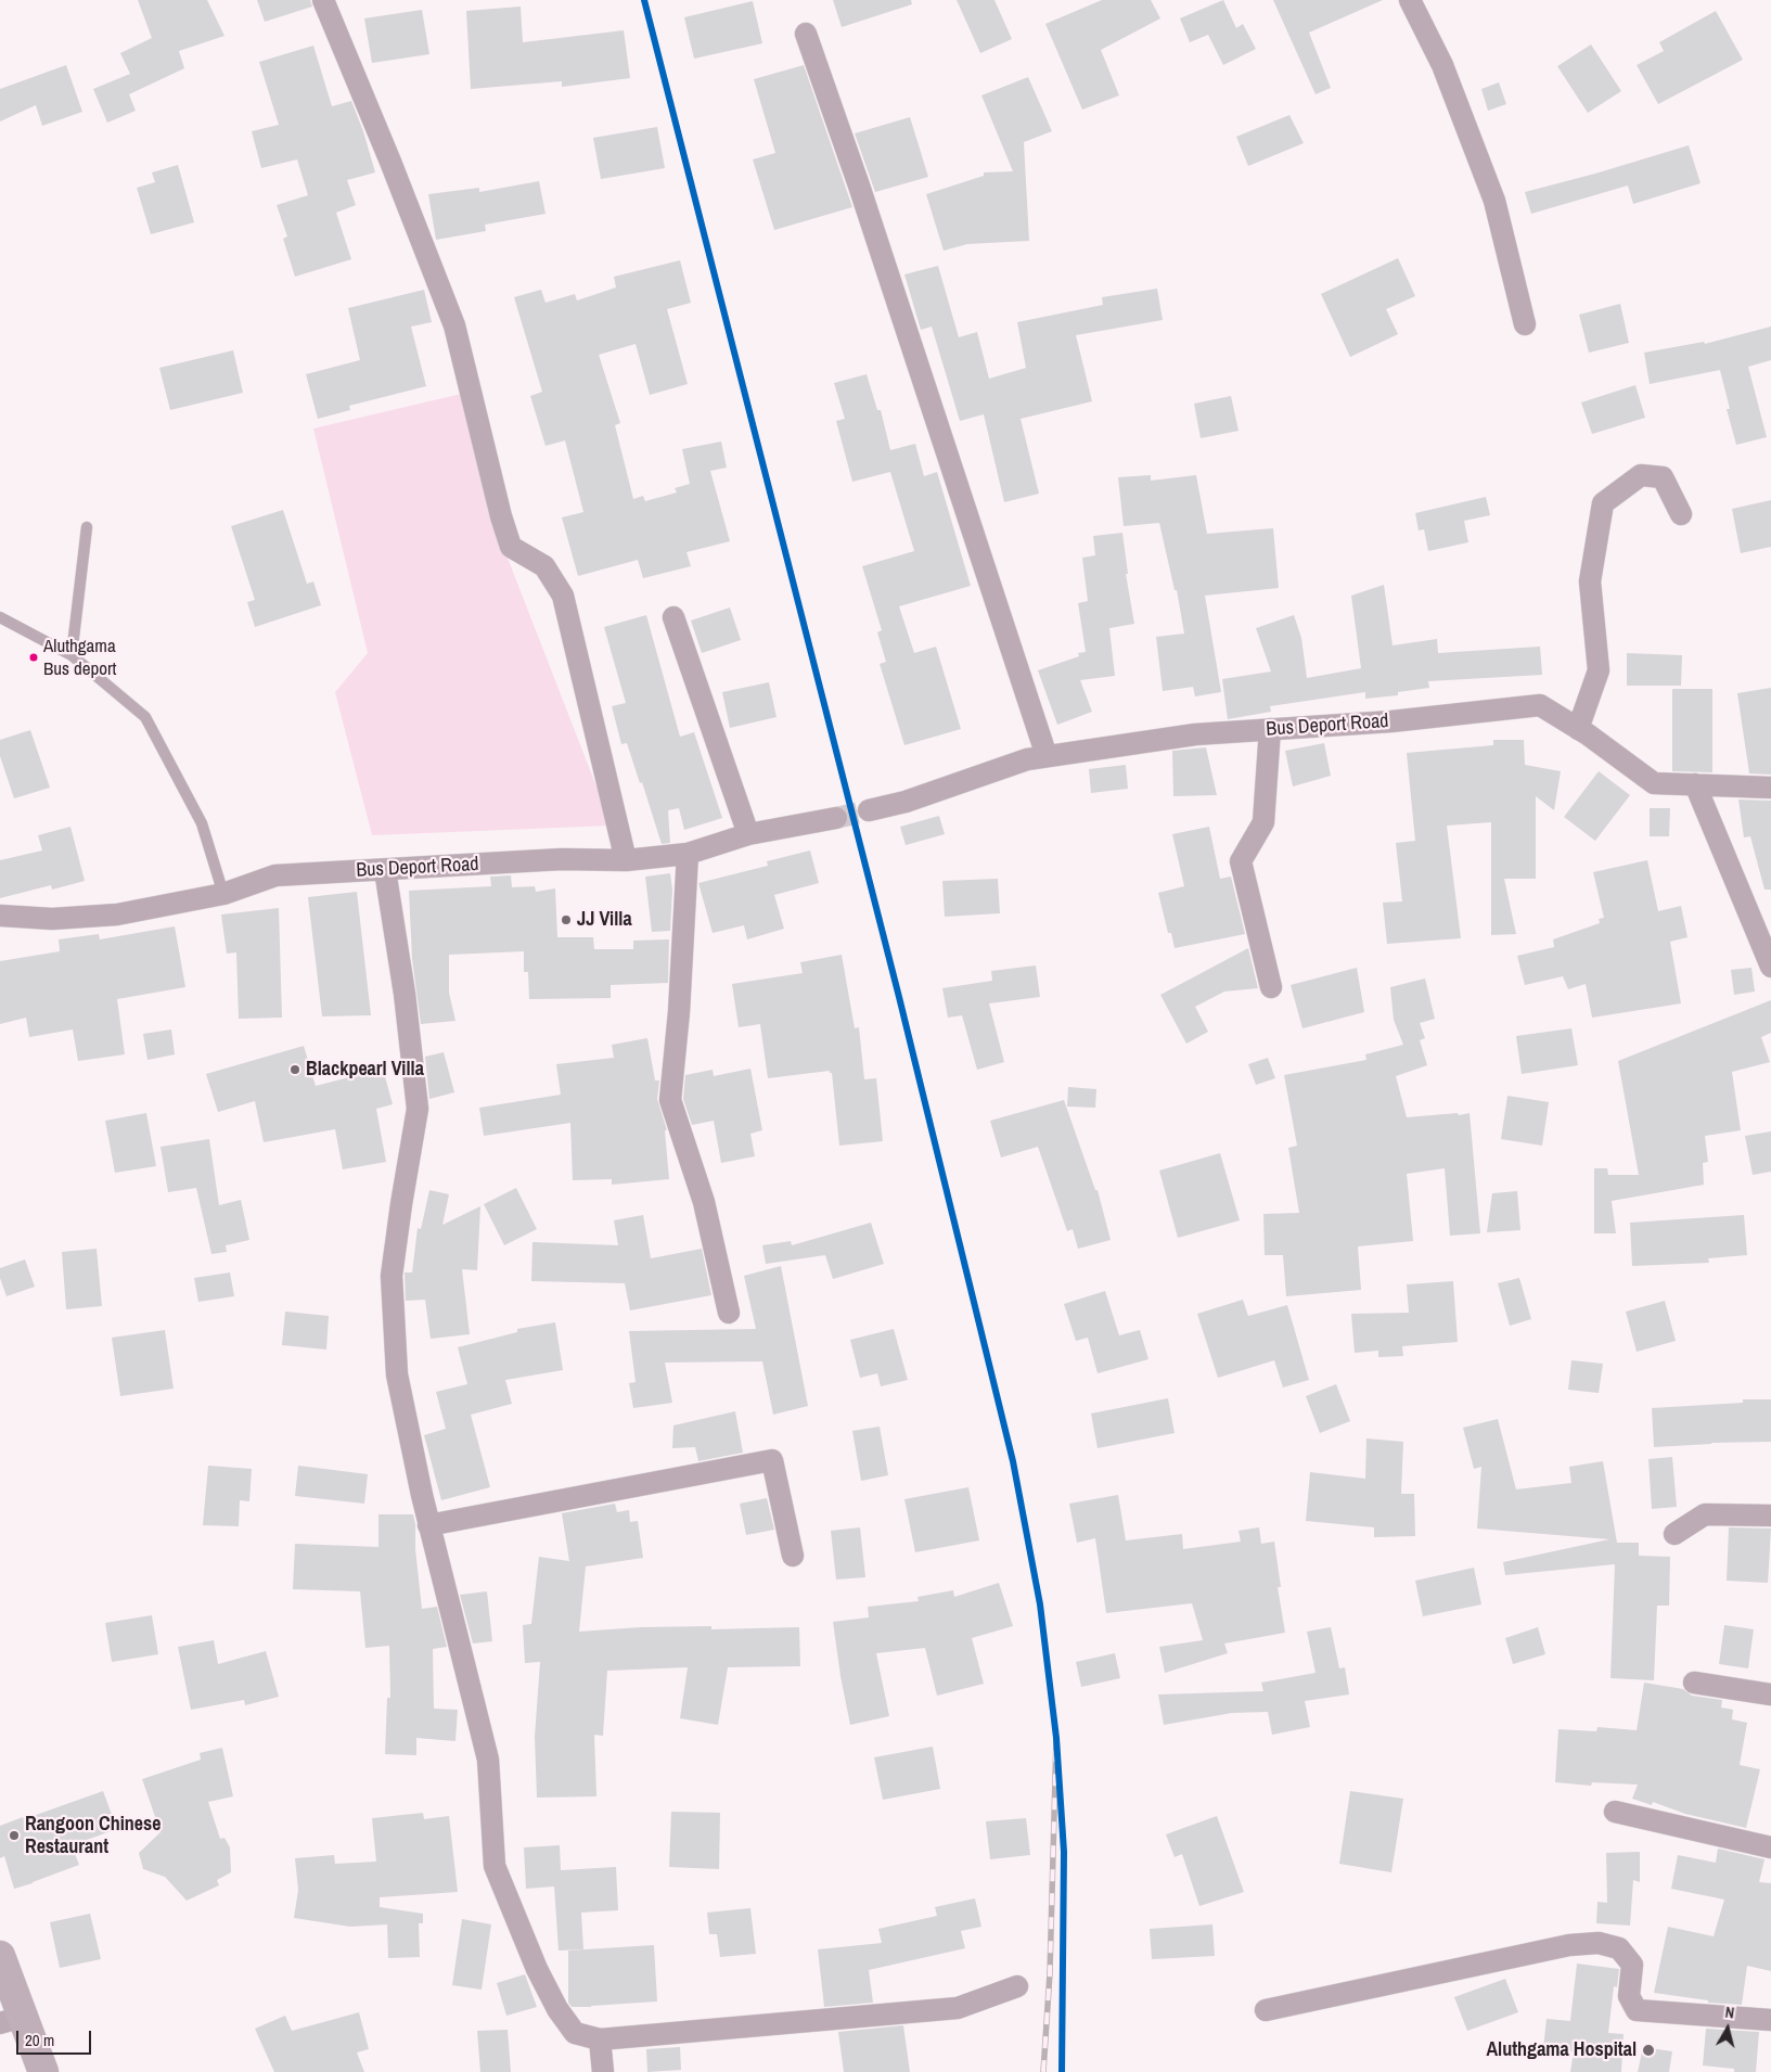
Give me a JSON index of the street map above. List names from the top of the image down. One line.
{"streets":{"street":["Bus Deport Road"]},"places":["Aluthgama Bus deport","JJ Villa","Blackpearl Villa","Rangoon Chinese Restaurant","Aluthgama Hospital"],"scale_bar":"20 m","north":"top"}
